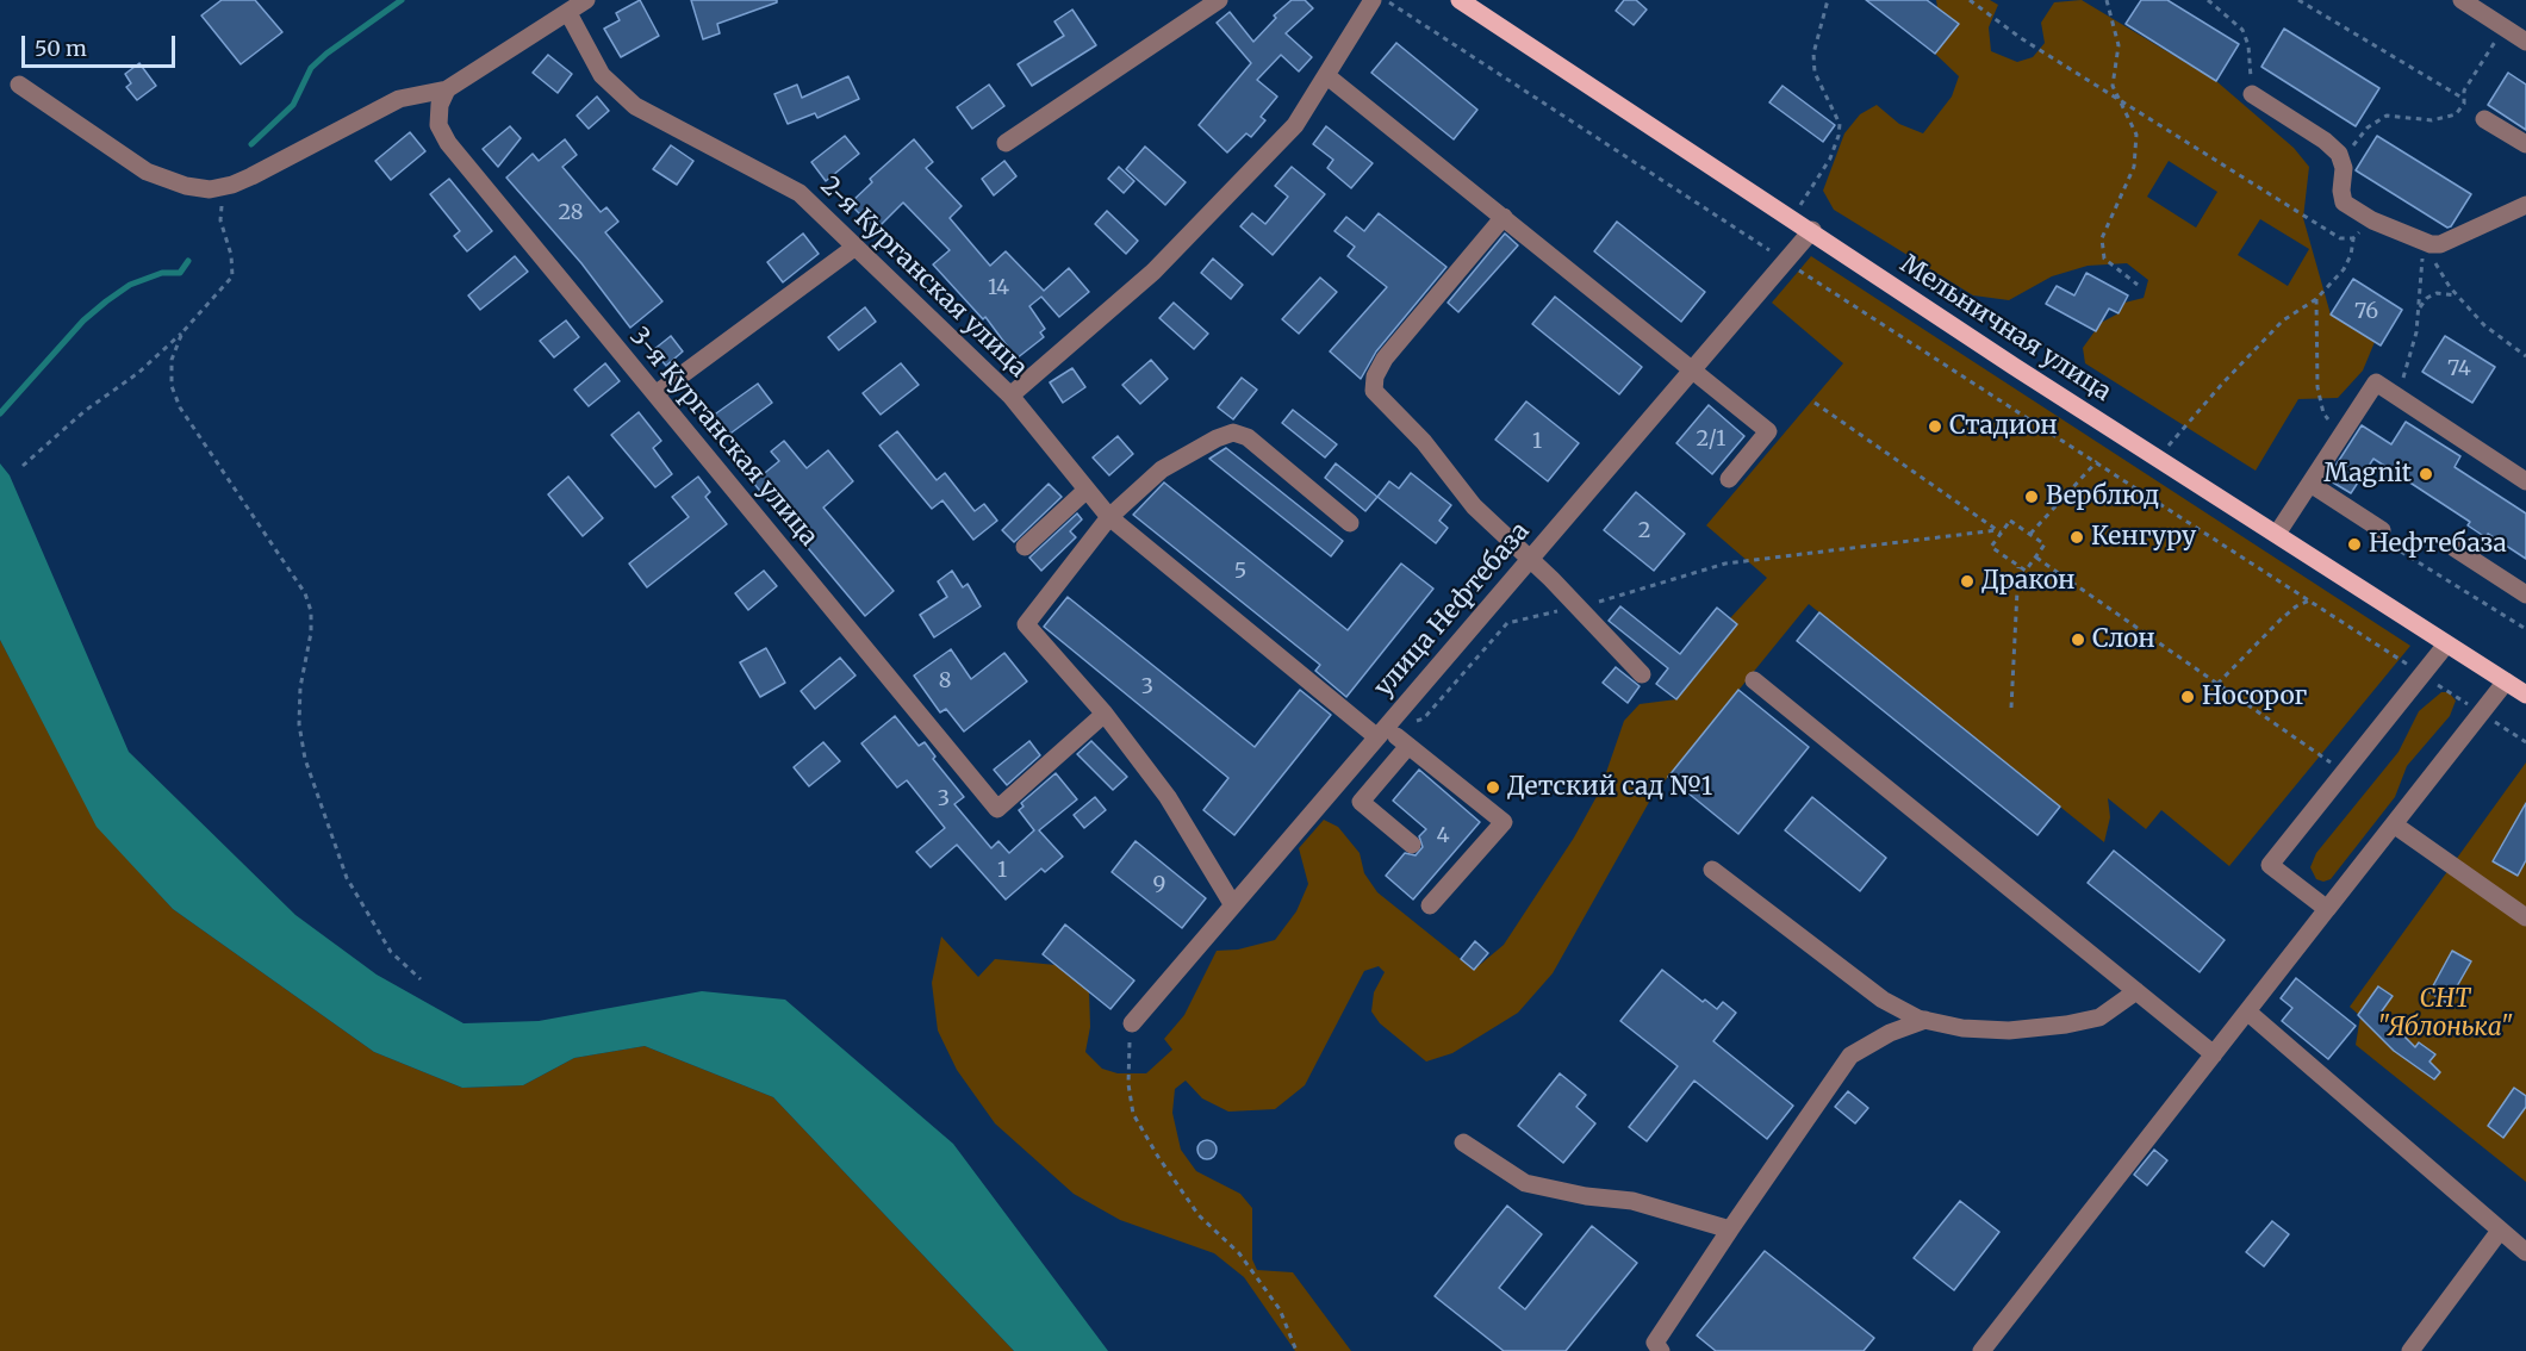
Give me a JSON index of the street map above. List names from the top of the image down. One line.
{"streets":{"main road":["Мельничная улица"],"street":["2-я Курганская улица","3-я Курганская улица","улица Нефтебаза"]},"crossings":[["2-я Курганская улица","улица Нефтебаза"],["Мельничная улица","улица Нефтебаза"]],"parks":["СНТ \"Яблонька\""],"places":["Стадион","Magnit","Верблюд","Кенгуру","Нефтебаза","Дракон","Слон","Носорог","Детский сад №1"],"house_numbers":["28","14","76","74","2/1","1","2","5","8","3","3","4","1","9"],"scale_bar":"50 m"}
